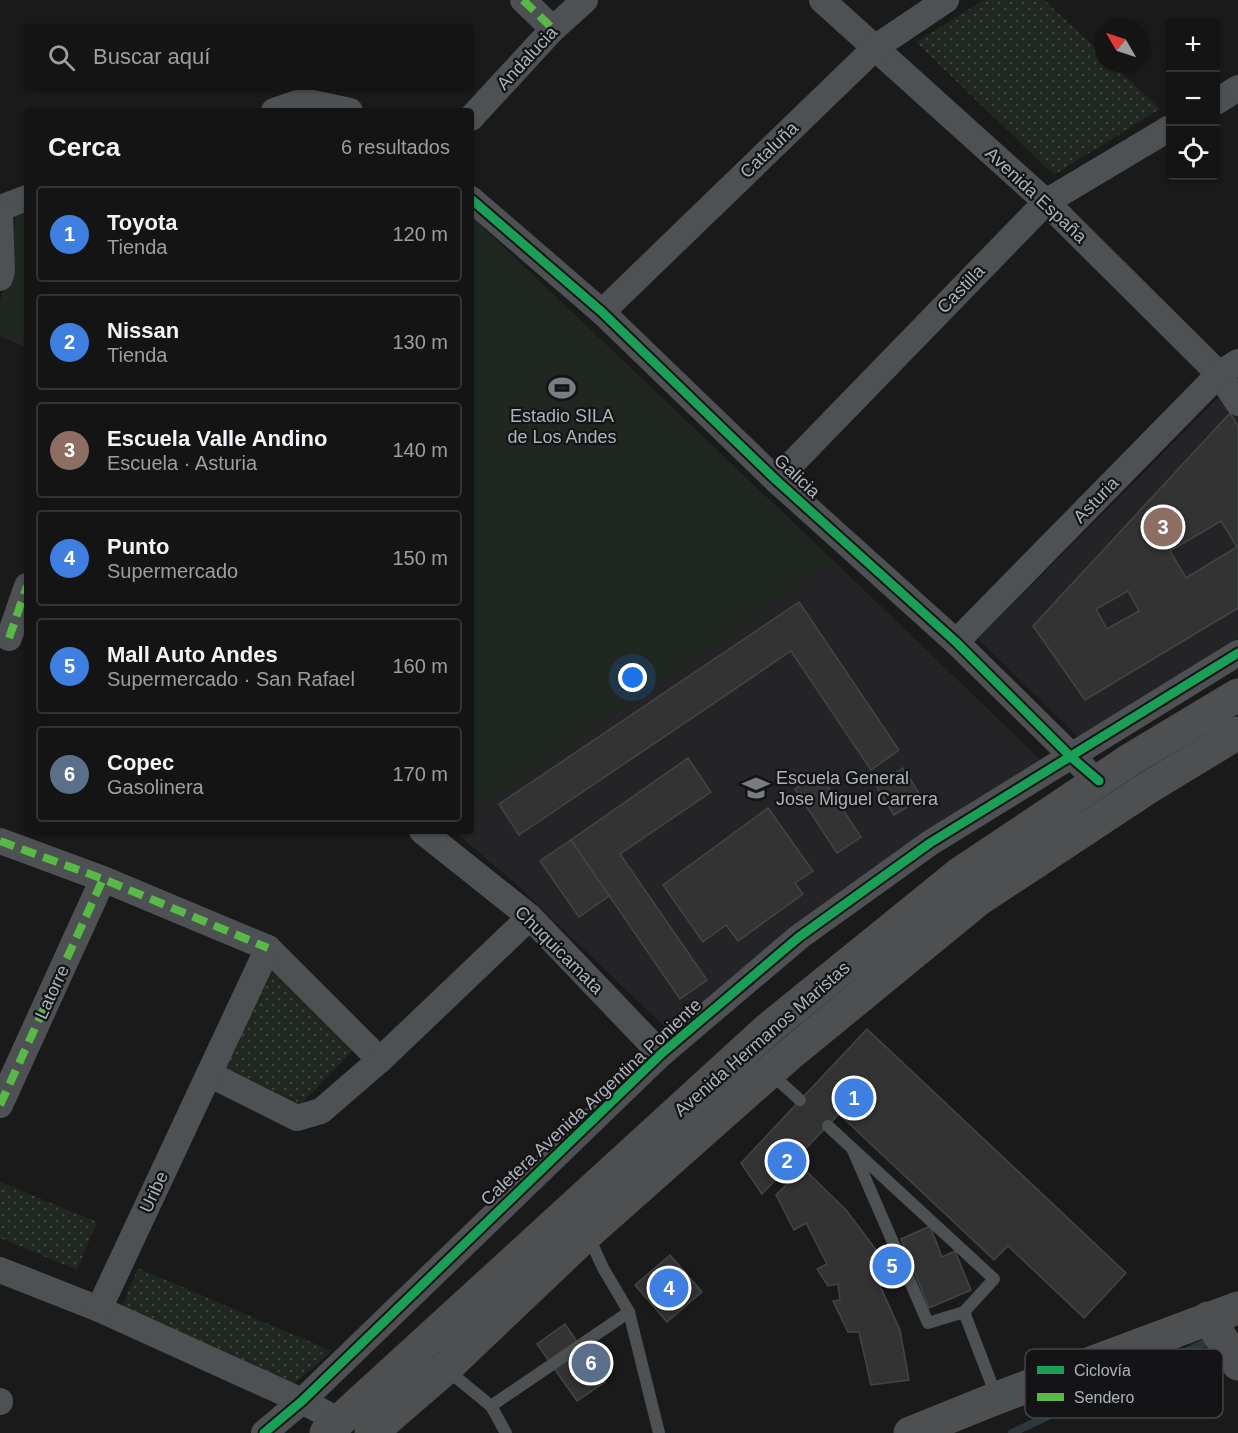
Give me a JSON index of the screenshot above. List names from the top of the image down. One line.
{"streets":{"main road":["Avenida Hermanos Maristas"],"street":["Andalucia","Cataluña","Avenida España","Castilla","Galicia","Asturia","Chuquicamata","Latorre","Caletera Avenida Argentina Poniente","Uribe"]},"crossings":[["Cataluña","Avenida España"],["Cataluña","Galicia"],["Avenida España","Castilla"],["Avenida España","Asturia"],["Castilla","Galicia"],["Galicia","Asturia"],["Galicia","Avenida Hermanos Maristas"],["Galicia","Caletera Avenida Argentina Poniente"],["Chuquicamata","Caletera Avenida Argentina Poniente"]],"places":{"sports":["Estadio SILA de Los Andes"],"school or university":["Escuela General Jose Miguel Carrera"]},"legend":["Ciclovía","Sendero"],"north":"top left","page":{"map_buttons":["+","−"],"search":"Buscar aquí","heading":["Cerca","6 resultados"],"list":[{"mark":"1","name":"Toyota","note":"Tienda","value":"120 m"},{"mark":"2","name":"Nissan","note":"Tienda","value":"130 m"},{"mark":"3","name":"Escuela Valle Andino","note":"Escuela · Asturia","value":"140 m"},{"mark":"4","name":"Punto","note":"Supermercado","value":"150 m"},{"mark":"5","name":"Mall Auto Andes","note":"Supermercado · San Rafael","value":"160 m"},{"mark":"6","name":"Copec","note":"Gasolinera","value":"170 m"}],"pins":["3","1","2","5","4","6"]}}
